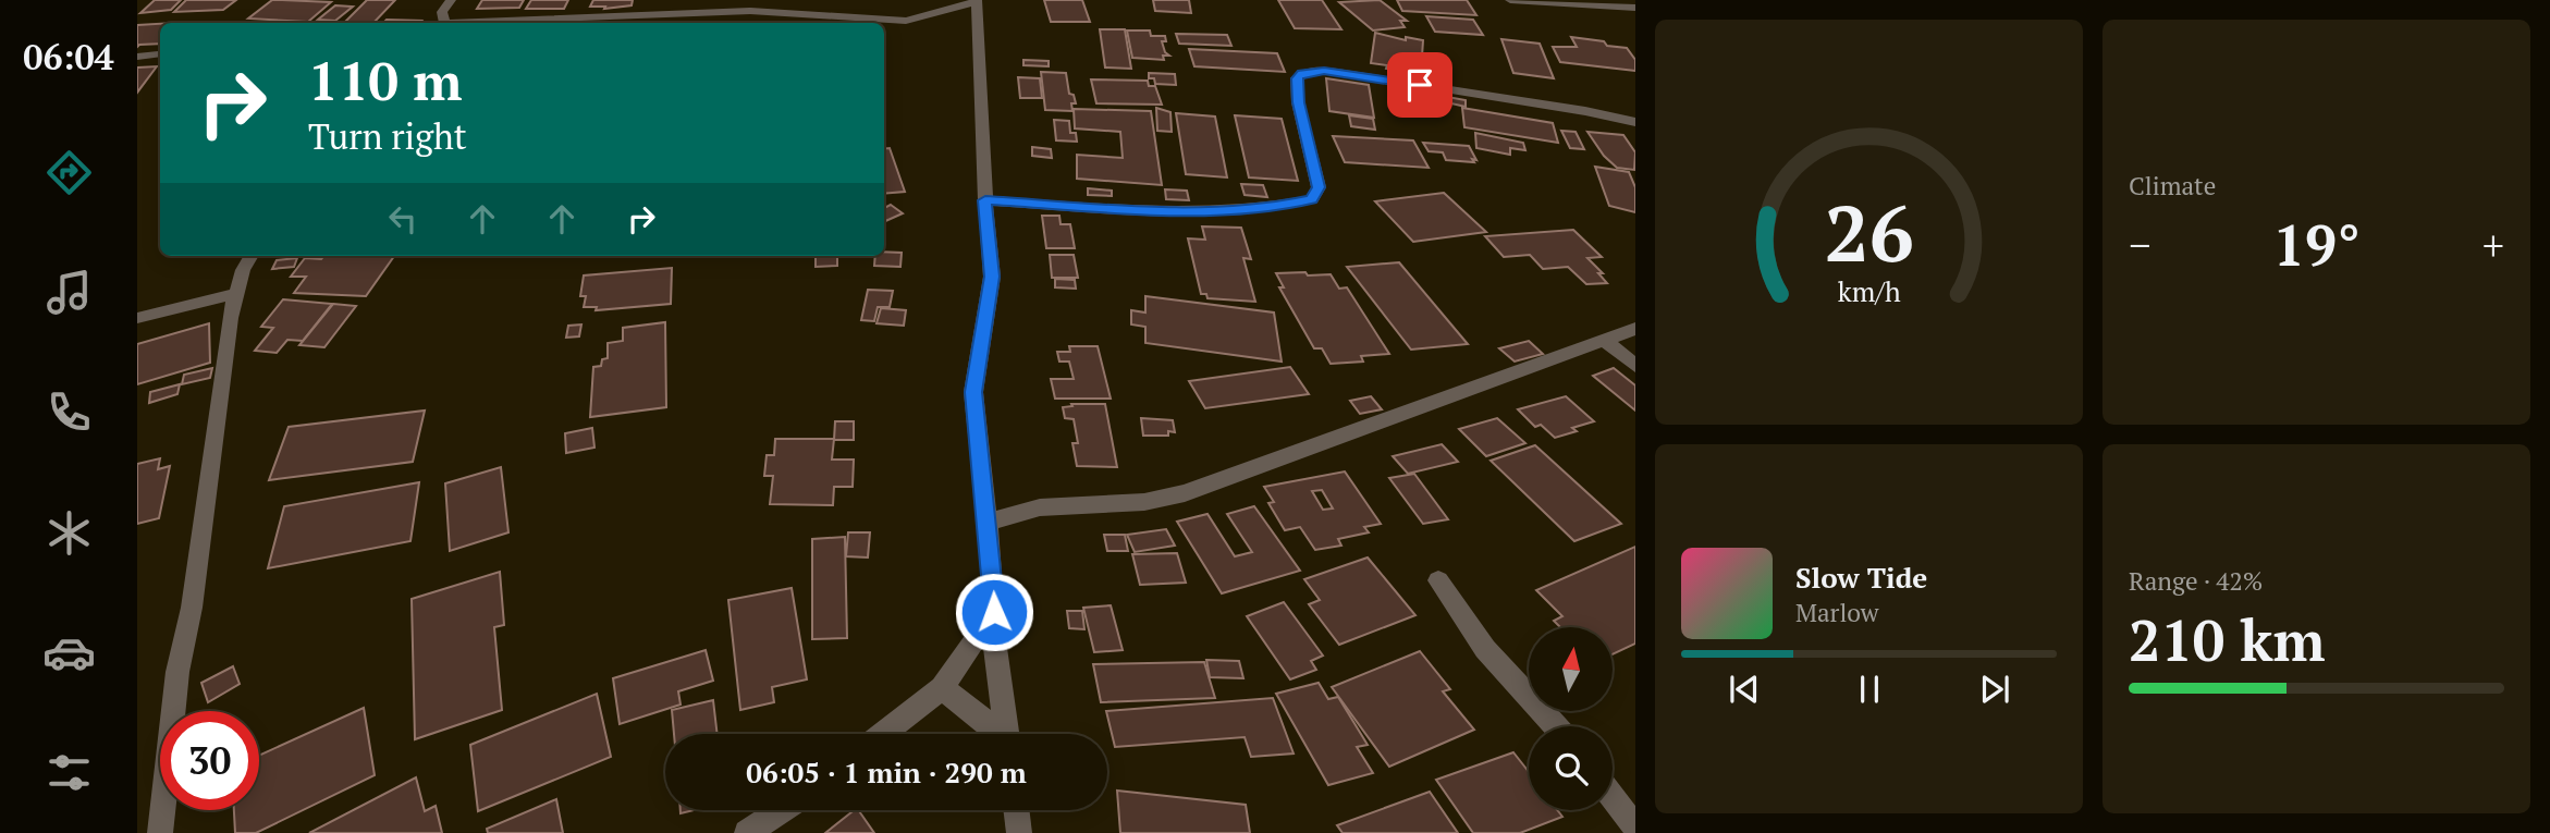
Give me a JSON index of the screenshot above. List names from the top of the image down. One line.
{"north":"top","page":{"tabs":"06:04","tile":["Climate",["Range · 42%","210 km"]],"turn":["110 m","Turn right"],"heat":["−","19°","+"],"song":["Slow Tide","Marlow"],"limit":"30","trip":"06:05 · 1 min · 290 m","gauge":["26","km/h"]}}
